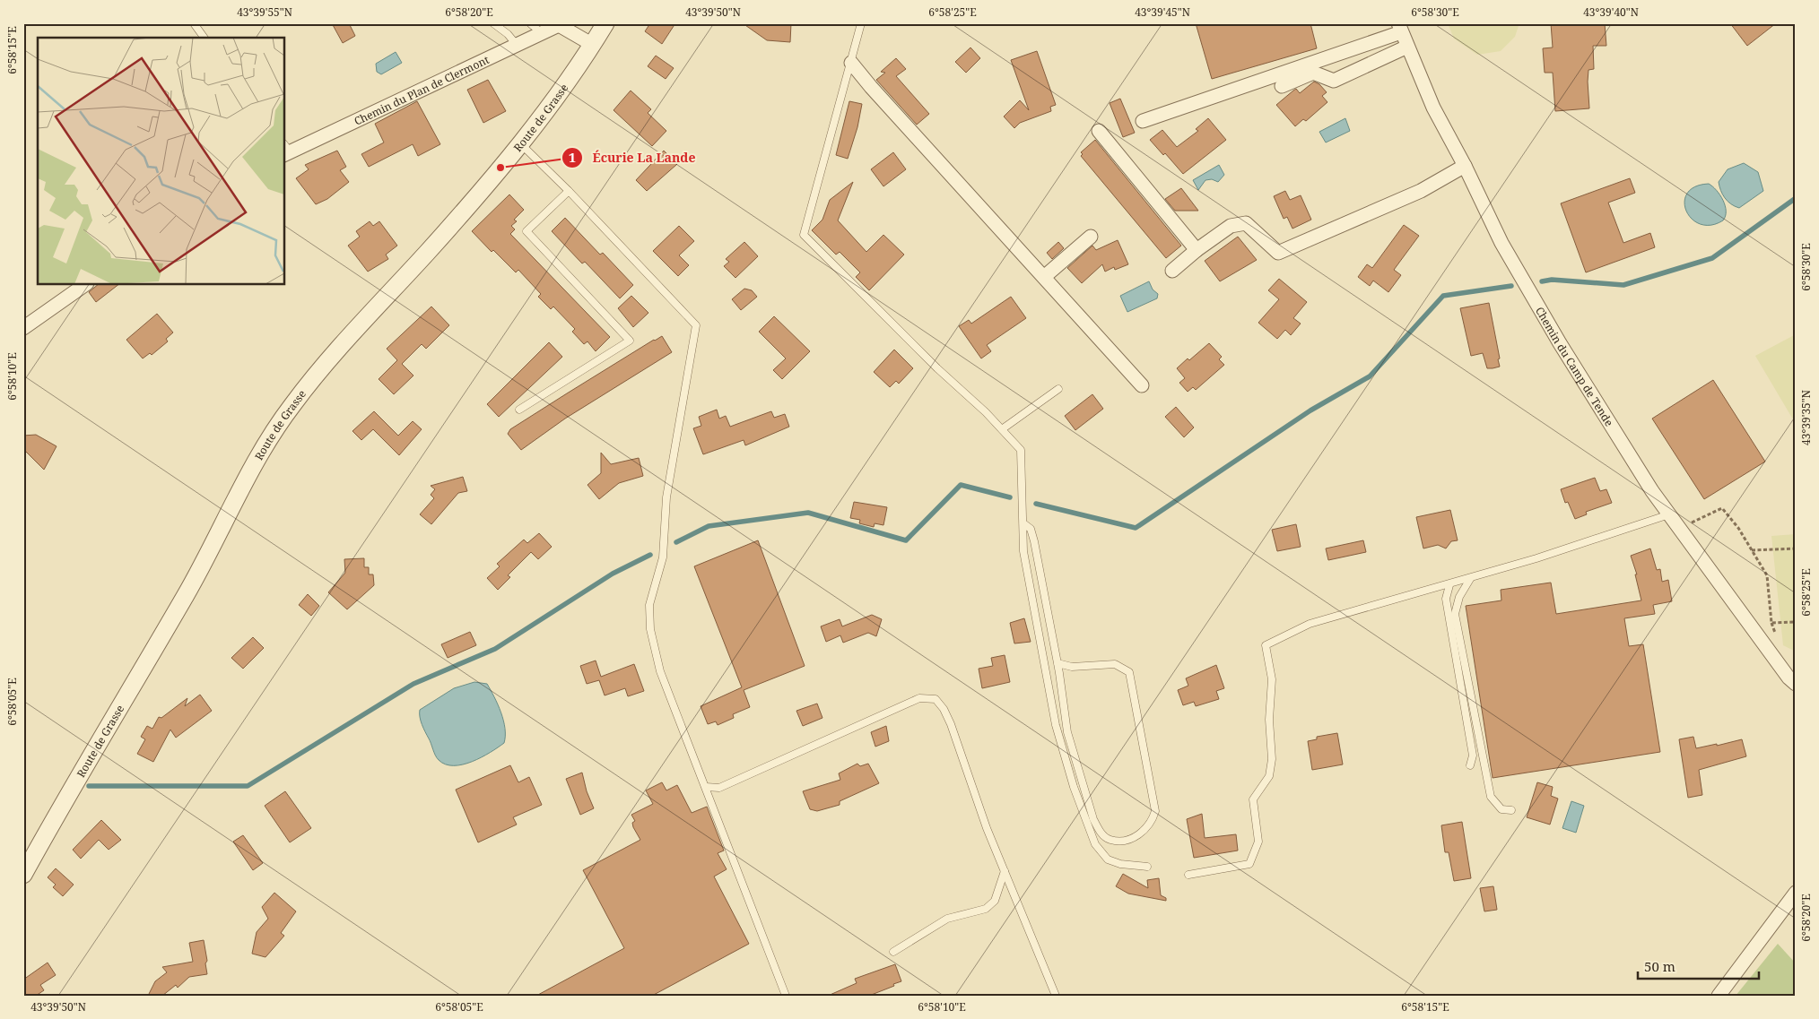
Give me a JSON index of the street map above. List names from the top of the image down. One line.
{"streets":{"street":["Chemin du Plan de Clermont","Route de Grasse","Chemin du Camp de Tende"]},"crossings":[["Chemin du Plan de Clermont","Route de Grasse"]],"places":["Écurie La Lande"],"scale_bar":"50 m","coordinates":["43°39'55\"N","6°58'20\"E","43°39'50\"N","6°58'25\"E","43°39'45\"N","6°58'30\"E","43°39'40\"N","6°58'15\"E","6°58'10\"E","43°39'35\"N","6°58'05\"E"]}
